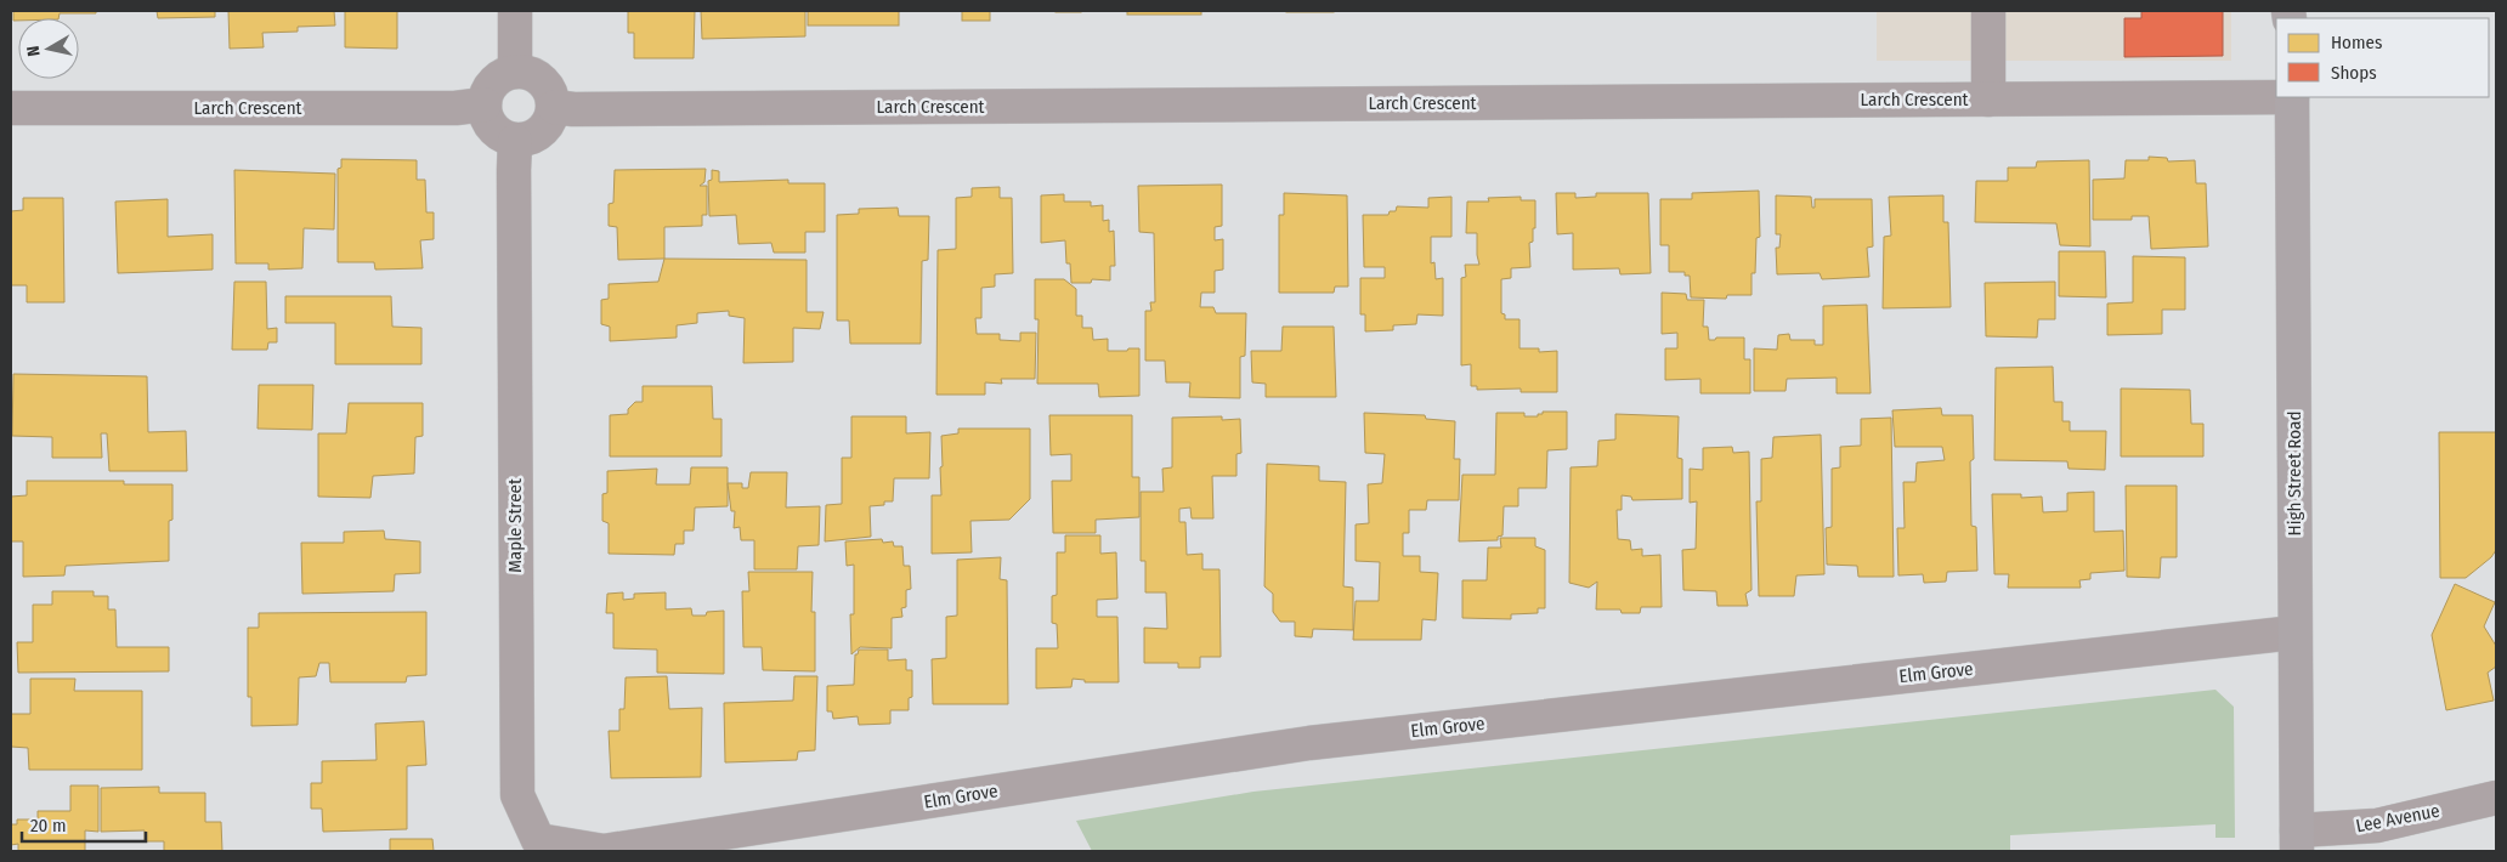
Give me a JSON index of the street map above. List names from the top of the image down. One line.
{"streets":{"main road":["High Street Road"],"street":["Larch Crescent","Maple Street","Elm Grove","Lee Avenue"]},"crossings":[["Larch Crescent","Maple Street"],["High Street Road","Elm Grove"],["High Street Road","Lee Avenue"],["Maple Street","Elm Grove"]],"legend":["Homes","Shops"],"scale_bar":"20 m","north":"left"}
